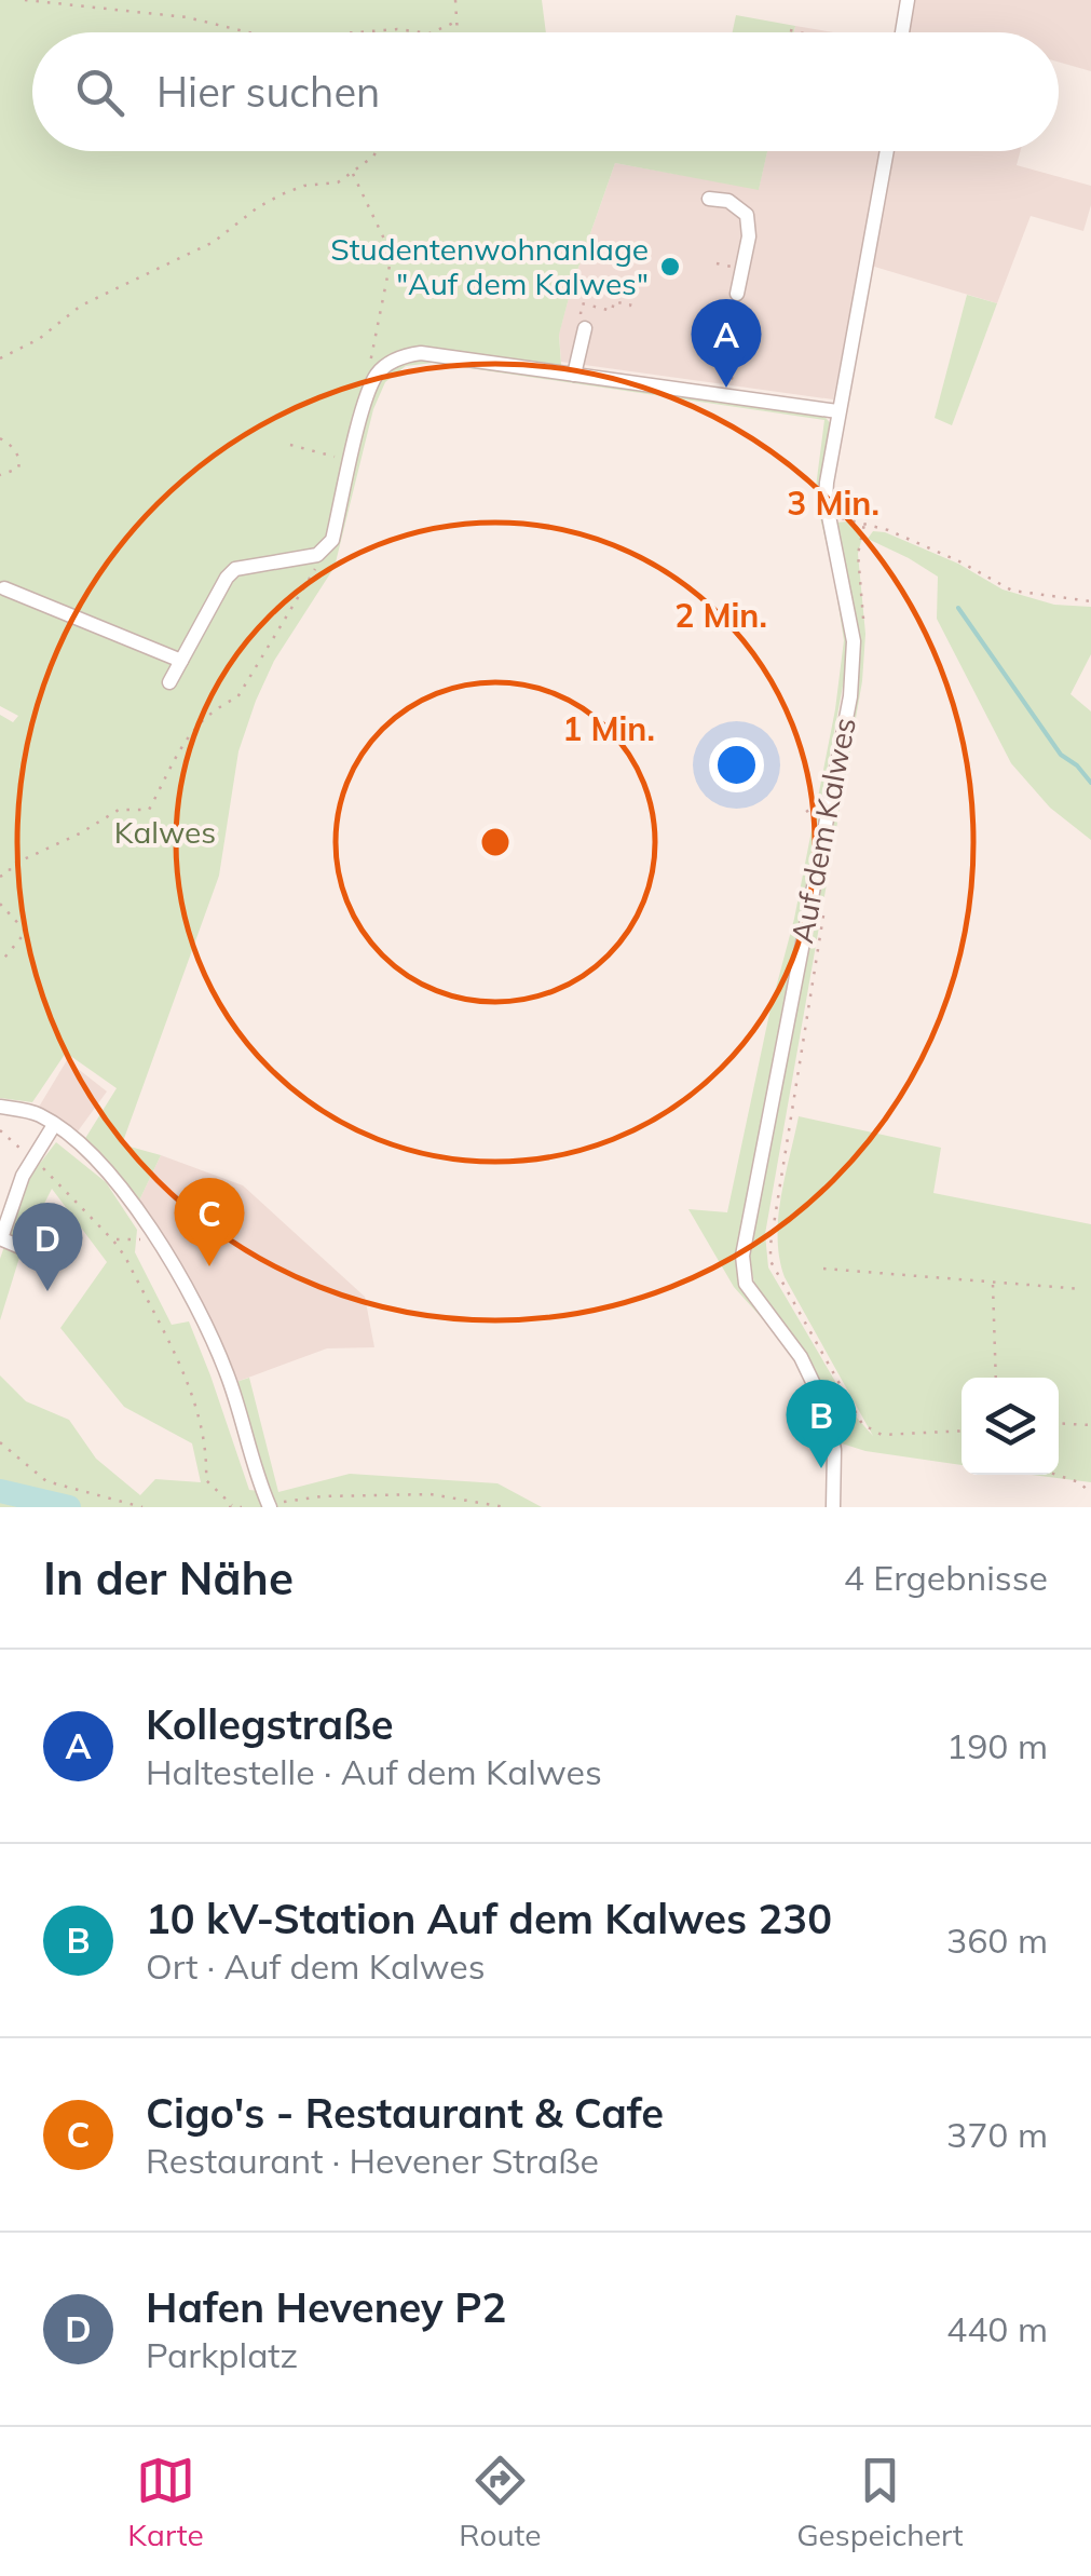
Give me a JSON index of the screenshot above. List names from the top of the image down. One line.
{"streets":{"street":["Auf dem Kalwes"]},"parks":["Kalwes"],"places":["Studentenwohnanlage \"Auf dem Kalwes\""],"page":{"search":"Hier suchen","pins":["A","C","D","B"],"heading":["In der Nähe","4 Ergebnisse"],"list":[{"mark":"A","name":"Kollegstraße","note":"Haltestelle · Auf dem Kalwes","value":"190 m"},{"mark":"B","name":"10 kV-Station Auf dem Kalwes 230","note":"Ort · Auf dem Kalwes","value":"360 m"},{"mark":"C","name":"Cigo's - Restaurant & Cafe","note":"Restaurant · Hevener Straße","value":"370 m"},{"mark":"D","name":"Hafen Heveney P2","note":"Parkplatz","value":"440 m"}],"nav":["Karte","Route","Gespeichert"]},"rings":["3 Min.","2 Min.","1 Min."]}
